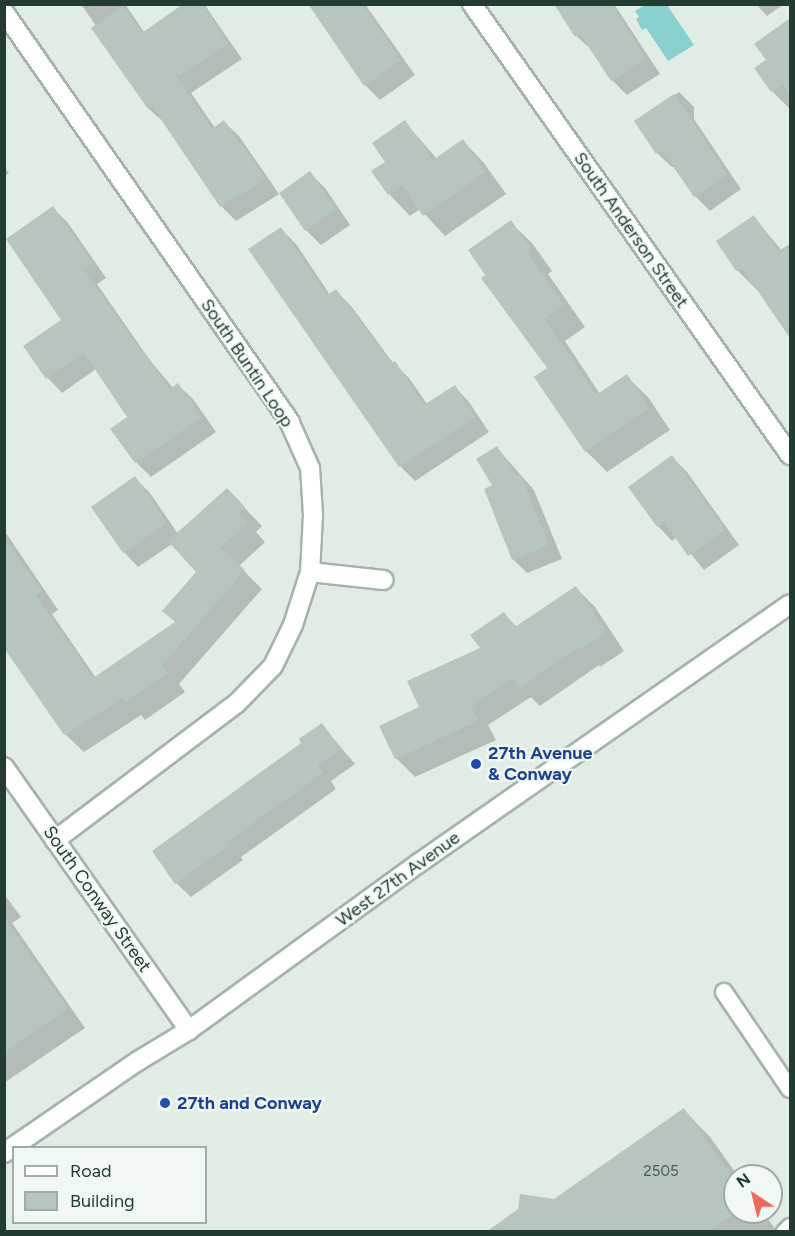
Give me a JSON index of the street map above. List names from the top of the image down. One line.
{"streets":{"street":["South Anderson Street","South Buntin Loop","West 27th Avenue","South Conway Street"]},"crossings":[["South Buntin Loop","South Conway Street"],["West 27th Avenue","South Conway Street"]],"places":["27th Avenue & Conway","27th and Conway"],"house_numbers":["2505"],"legend":["Road","Building"],"north":"top left"}
